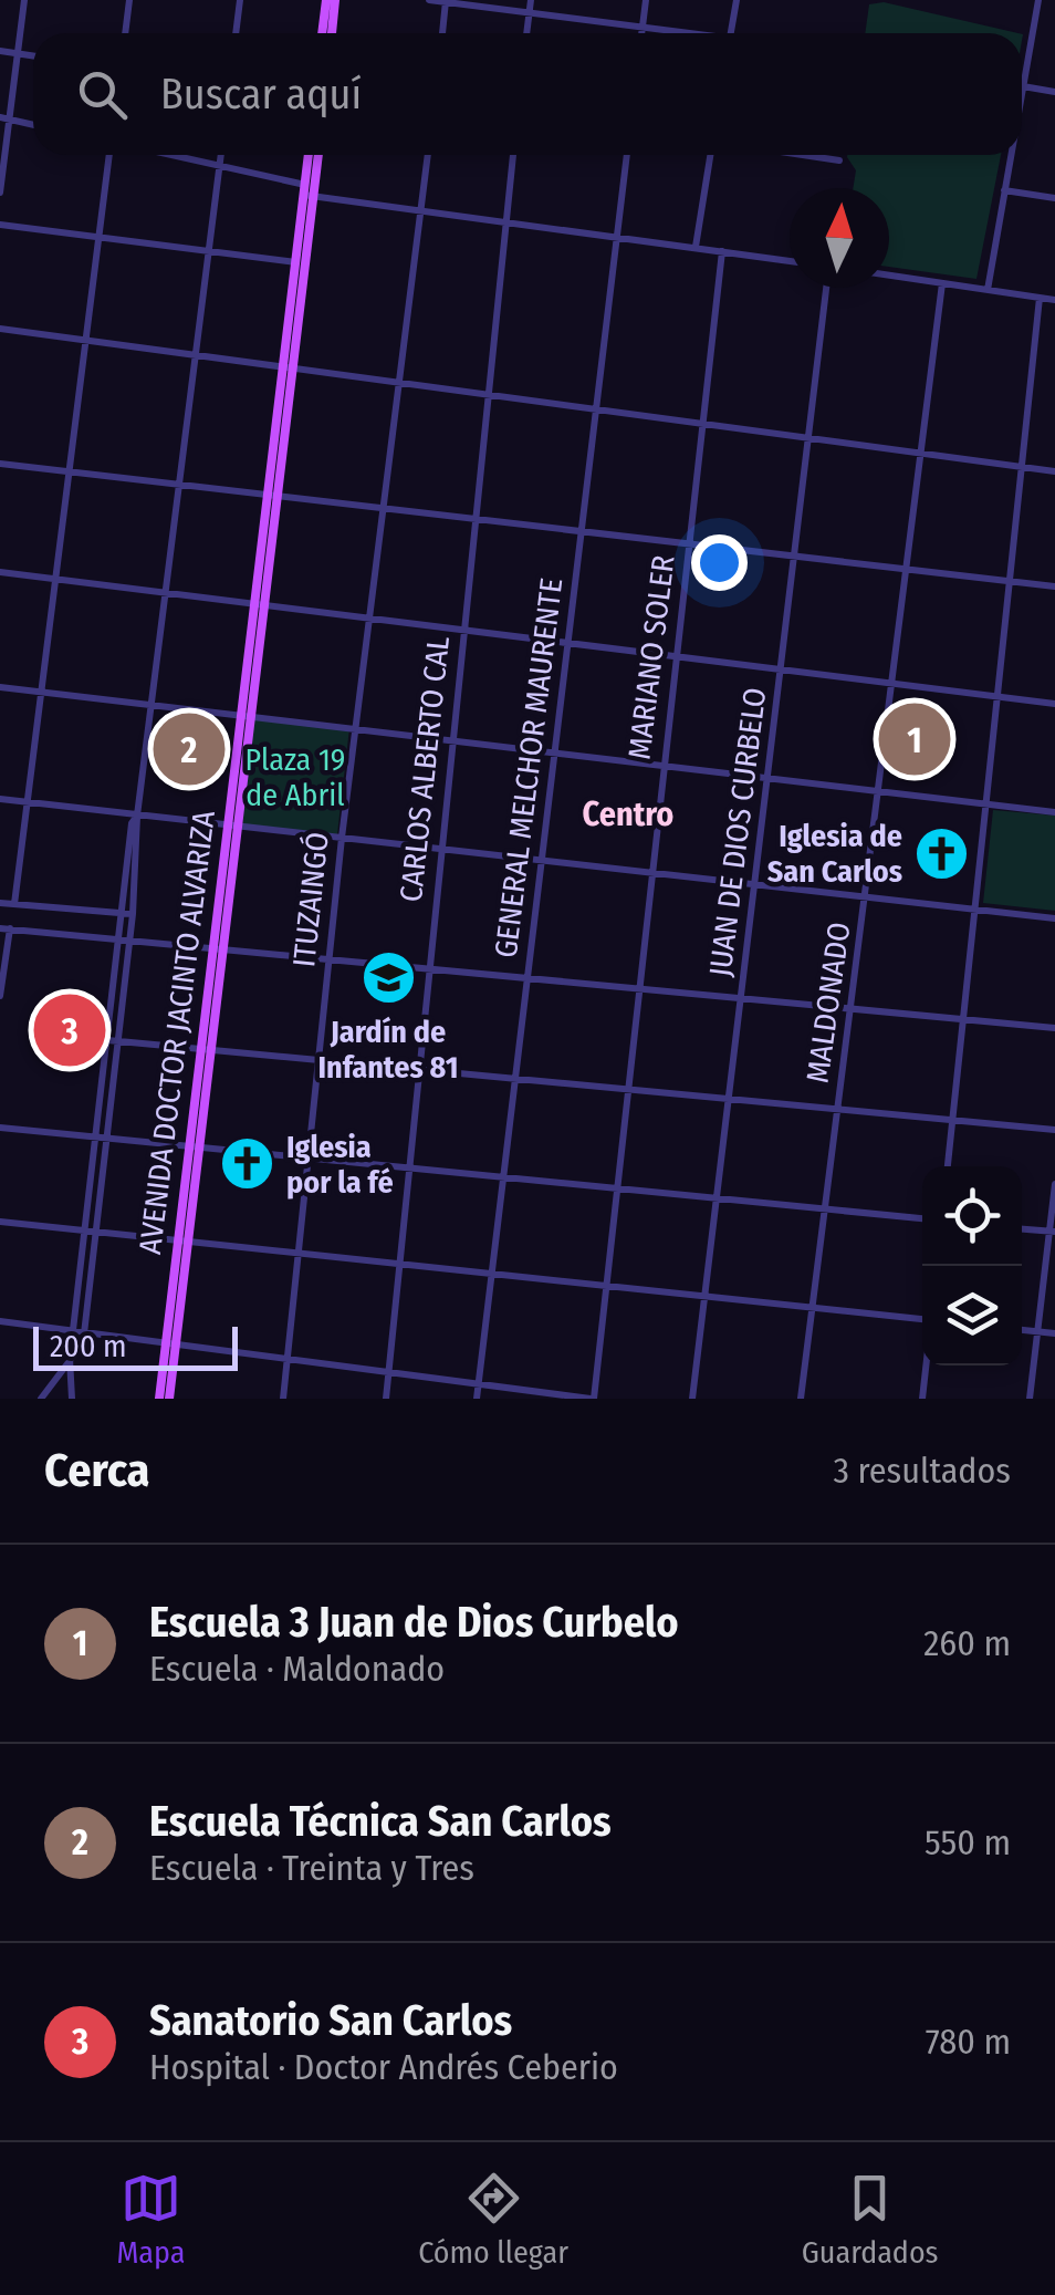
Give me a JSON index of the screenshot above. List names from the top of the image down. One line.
{"streets":{"main road":["AVENIDA DOCTOR JACINTO ALVARIZA"],"street":["MARIANO SOLER","GENERAL MELCHOR MAURENTE","CARLOS ALBERTO CAL","JUAN DE DIOS CURBELO","ITUZAINGÓ","MALDONADO"]},"districts":["Centro"],"parks":["Plaza 19 de Abril"],"places":{"church":["Iglesia de San Carlos","Iglesia por la fé"],"school or university":["Jardín de Infantes 81"]},"scale_bar":"200 m","north":"top","page":{"search":"Buscar aquí","pins":["1","2","3"],"scale":"200 m","heading":["Cerca","3 resultados"],"list":[{"mark":"1","name":"Escuela 3 Juan de Dios Curbelo","note":"Escuela · Maldonado","value":"260 m"},{"mark":"2","name":"Escuela Técnica San Carlos","note":"Escuela · Treinta y Tres","value":"550 m"},{"mark":"3","name":"Sanatorio San Carlos","note":"Hospital · Doctor Andrés Ceberio","value":"780 m"}],"nav":["Mapa","Cómo llegar","Guardados"]}}
